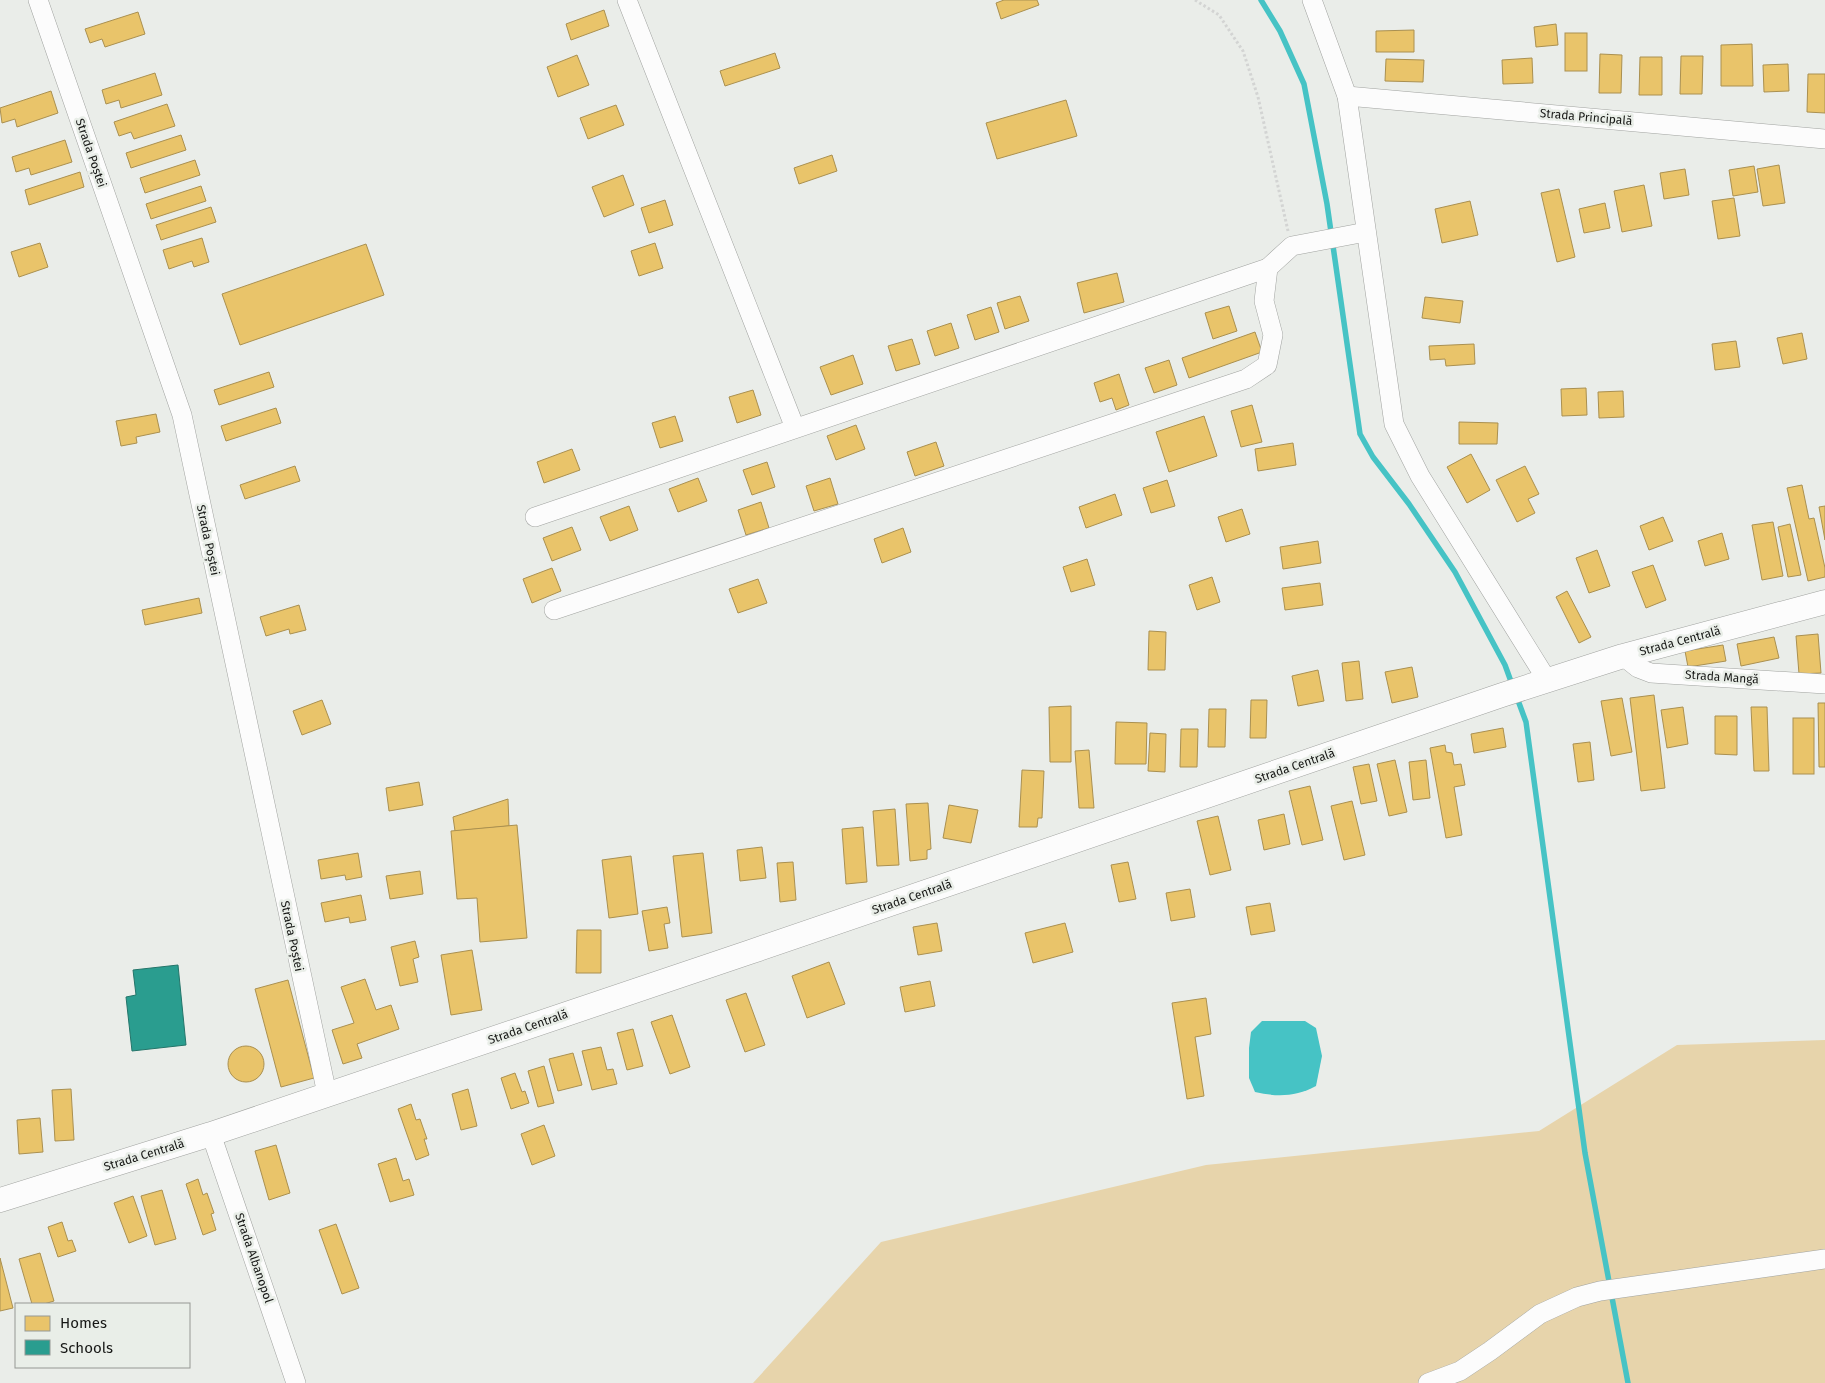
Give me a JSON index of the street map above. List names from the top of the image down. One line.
{"streets":{"main road":["Strada Centrală"],"street":["Strada Principală","Strada Poștei","Strada Mangă","Strada Albanopol"]},"crossings":[["Strada Poștei","Strada Centrală"],["Strada Centrală","Strada Mangă"],["Strada Centrală","Strada Albanopol"]],"legend":["Homes","Schools"]}
